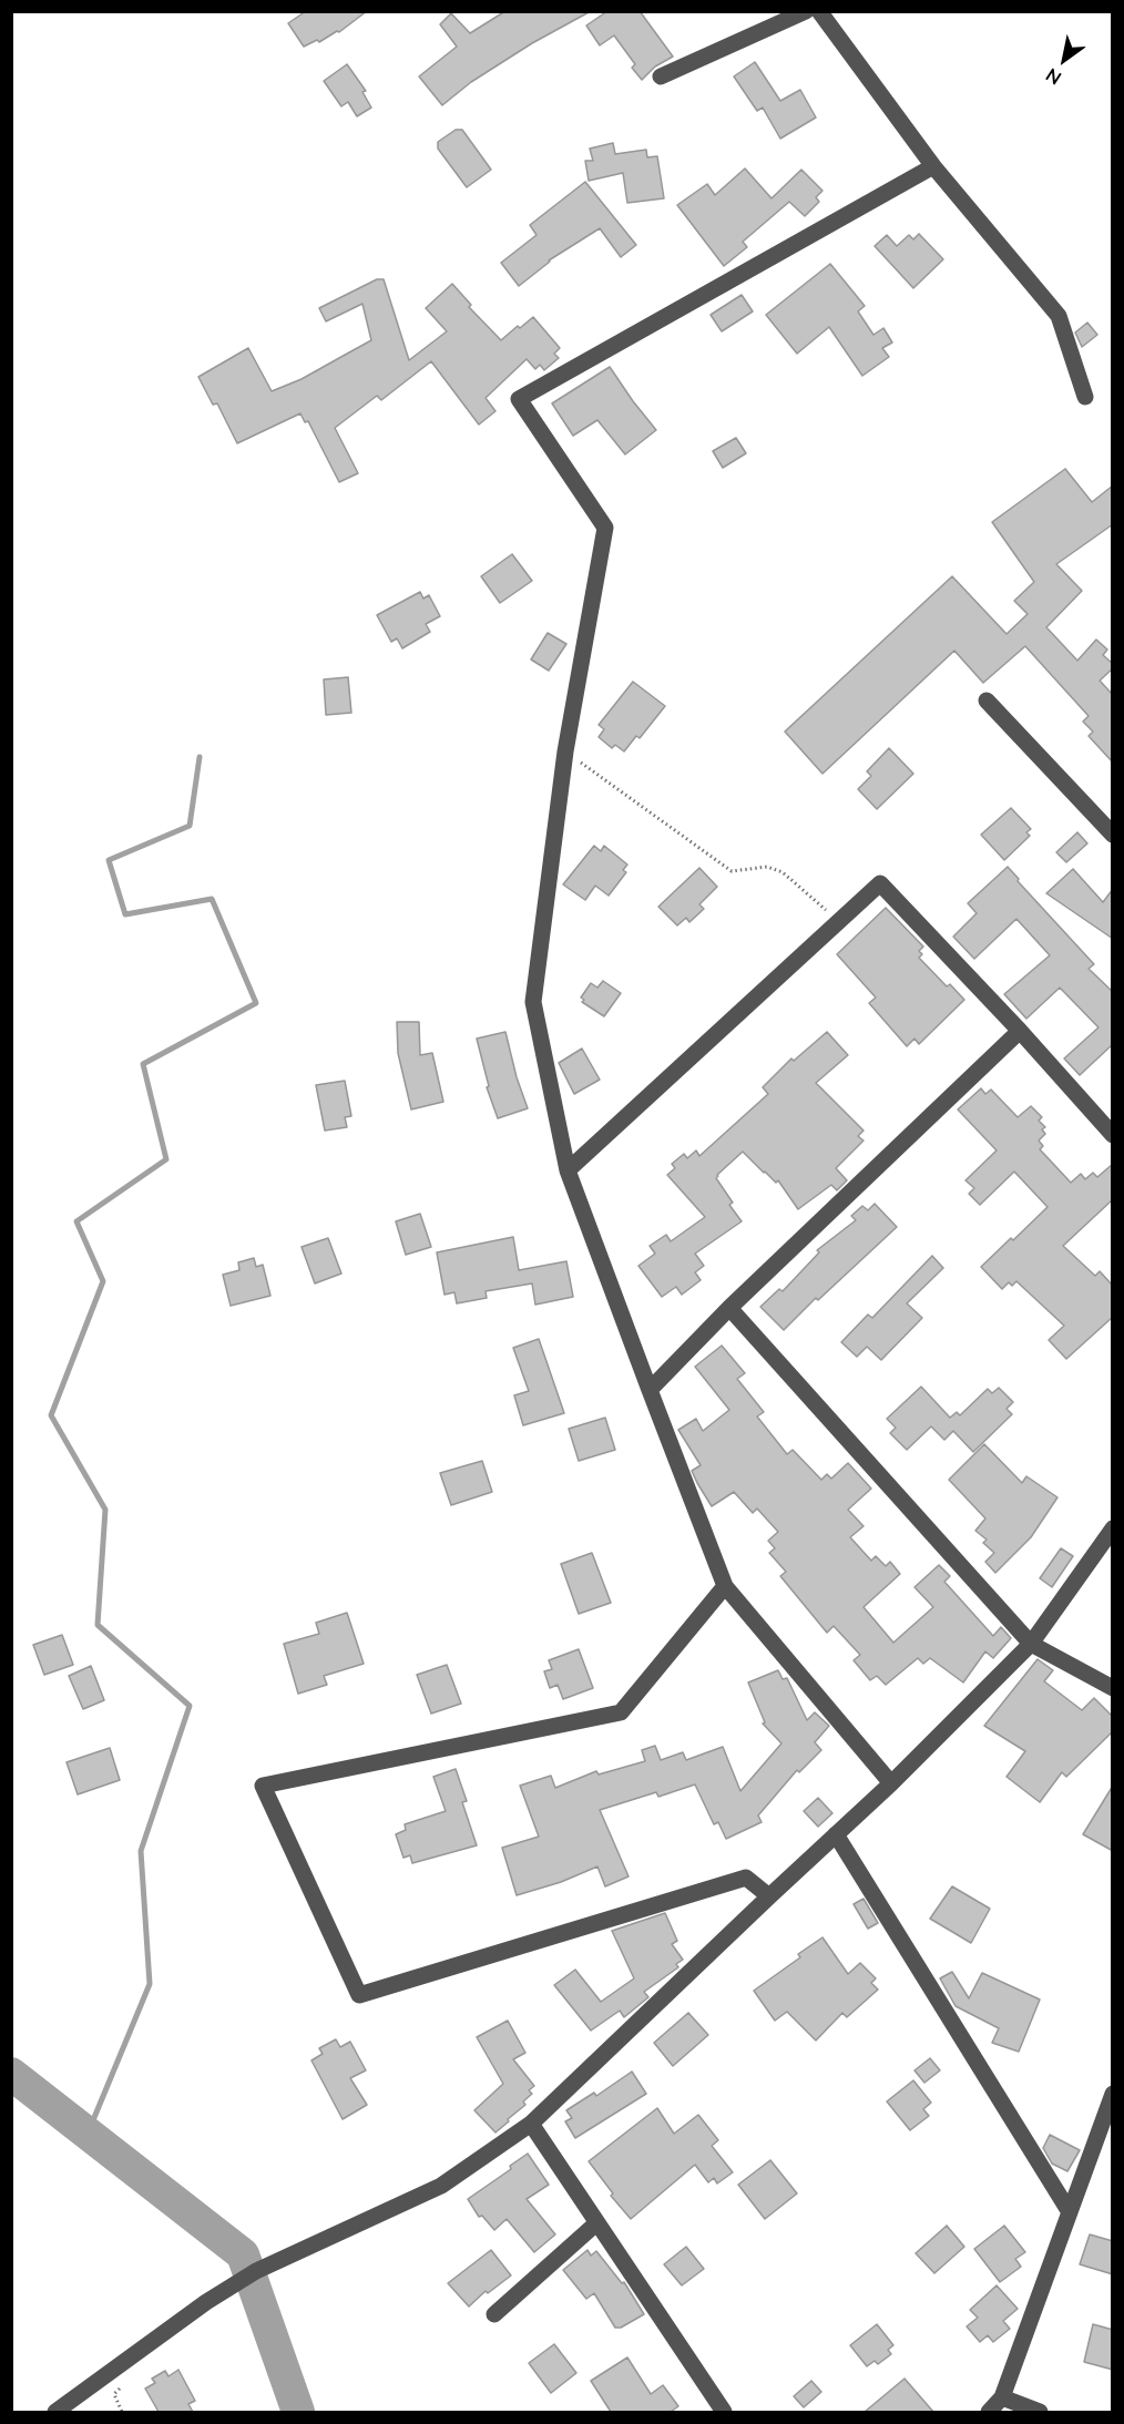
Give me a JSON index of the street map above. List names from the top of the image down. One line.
{"north":"bottom left"}
